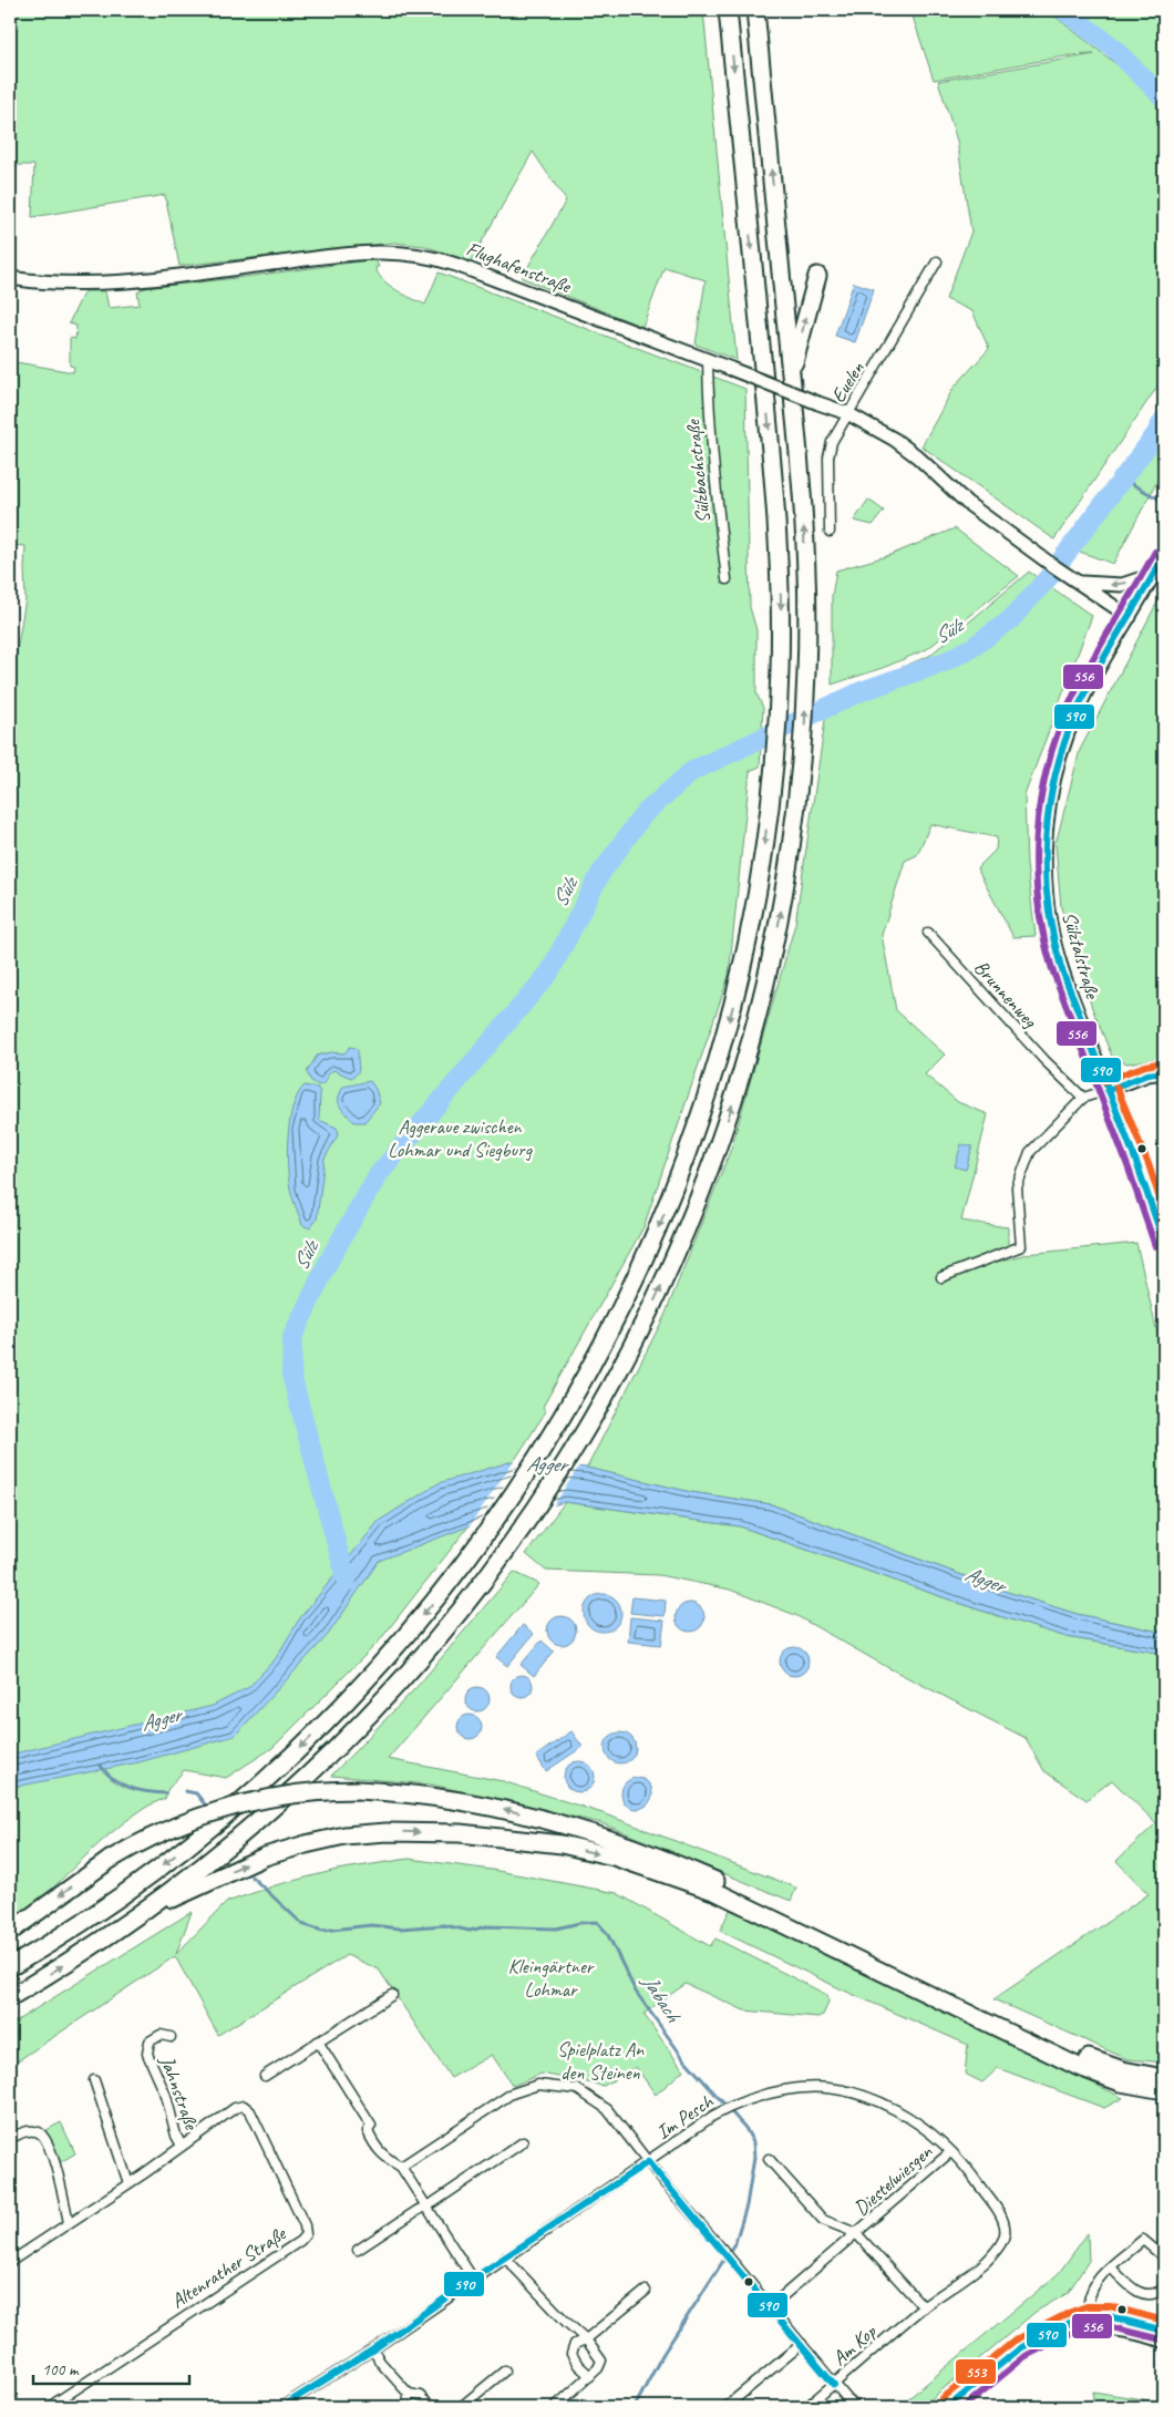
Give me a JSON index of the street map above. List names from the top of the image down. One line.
{"streets":{"main road":["Flughafenstraße","Sülztalstraße"],"street":["Euelen","Sülzbachstraße","Brunnenweg","Jahnstraße","Im Pesch","Diestelwiesgen","Altenrather Straße","Am Kop"]},"crossings":[["Flughafenstraße","Euelen"],["Flughafenstraße","Sülzbachstraße"],["Jahnstraße","Altenrather Straße"],["Im Pesch","Diestelwiesgen"],["Im Pesch","Am Kop"],["Diestelwiesgen","Am Kop"]],"water":["Sülz","Agger","Jabach"],"parks":["Aggeraue zwischen Lohmar und Siegburg","Kleingärtner Lohmar","Spielplatz An den Steinen"],"lines":["transit line 556","transit line 590","transit line 553"],"scale_bar":"100 m"}
